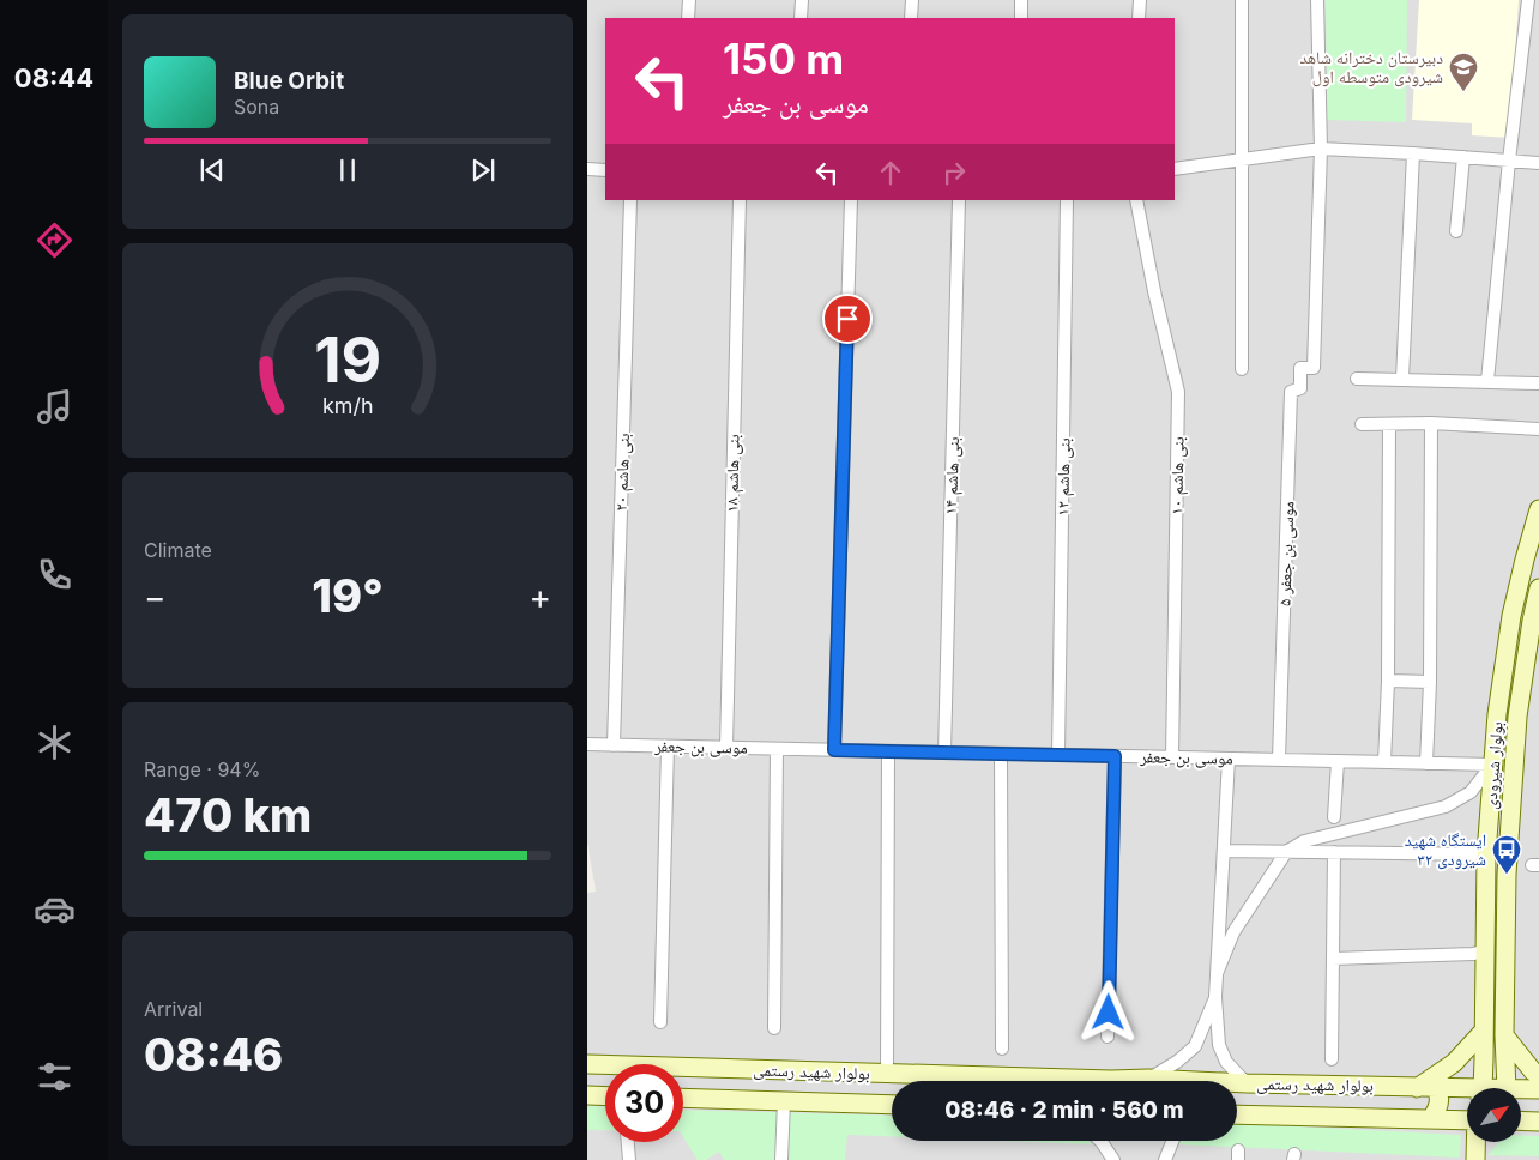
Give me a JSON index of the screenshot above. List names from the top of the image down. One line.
{"streets":{"main road":["بولوار شیرودی","بولوار شهید رستمی"],"street":["بنی هاشم ۲۰","بنی هاشم ۱۸","بنی هاشم ۱۴","بنی هاشم ۱۰","بنی هاشم ۱۲","موسی بن جعفر ۵","موسی بن جعفر"]},"crossings":[["بنی هاشم ۲۰","موسی بن جعفر"],["بنی هاشم ۱۸","موسی بن جعفر"],["بنی هاشم ۱۴","موسی بن جعفر"],["بنی هاشم ۱۰","موسی بن جعفر"],["بنی هاشم ۱۲","موسی بن جعفر"],["موسی بن جعفر ۵","موسی بن جعفر"],["موسی بن جعفر","بولوار شیرودی"]],"places":{"school or university":["دبیرستان دخترانه شاهد شیرودی متوسطه اول"],"bus stop":["ایستگاه شهید شیرودی ۳۲"]},"north":"top right","page":{"tabs":"08:44","turn":["150 m","موسی بن جعفر"],"song":["Blue Orbit","Sona"],"tile":["Climate",["Range · 94%","470 km"],["Arrival","08:46"]],"heat":["−","19°","+"],"limit":"30","trip":"08:46 · 2 min · 560 m","gauge":["19","km/h"]}}
